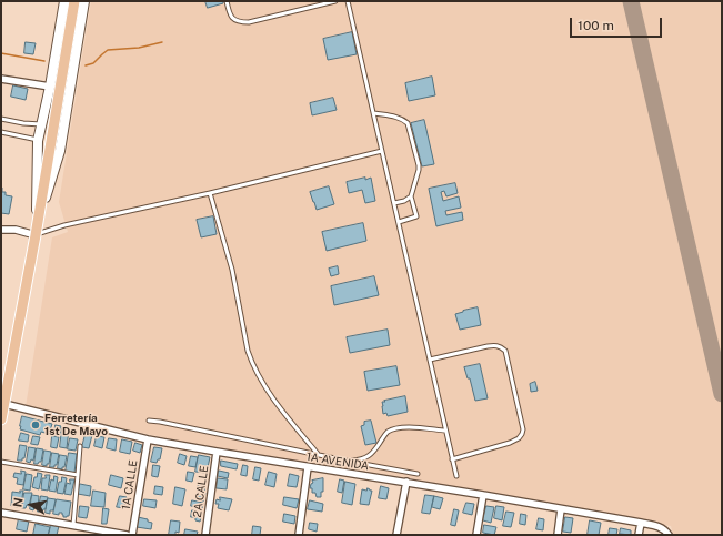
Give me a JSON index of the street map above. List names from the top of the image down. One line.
{"streets":{"street":["1A AVENIDA","1A CALLE","2A CALLE"]},"crossings":[["1A AVENIDA","1A CALLE"],["1A AVENIDA","2A CALLE"]],"places":["Ferretería 1st De Mayo"],"scale_bar":"100 m","north":"left"}
